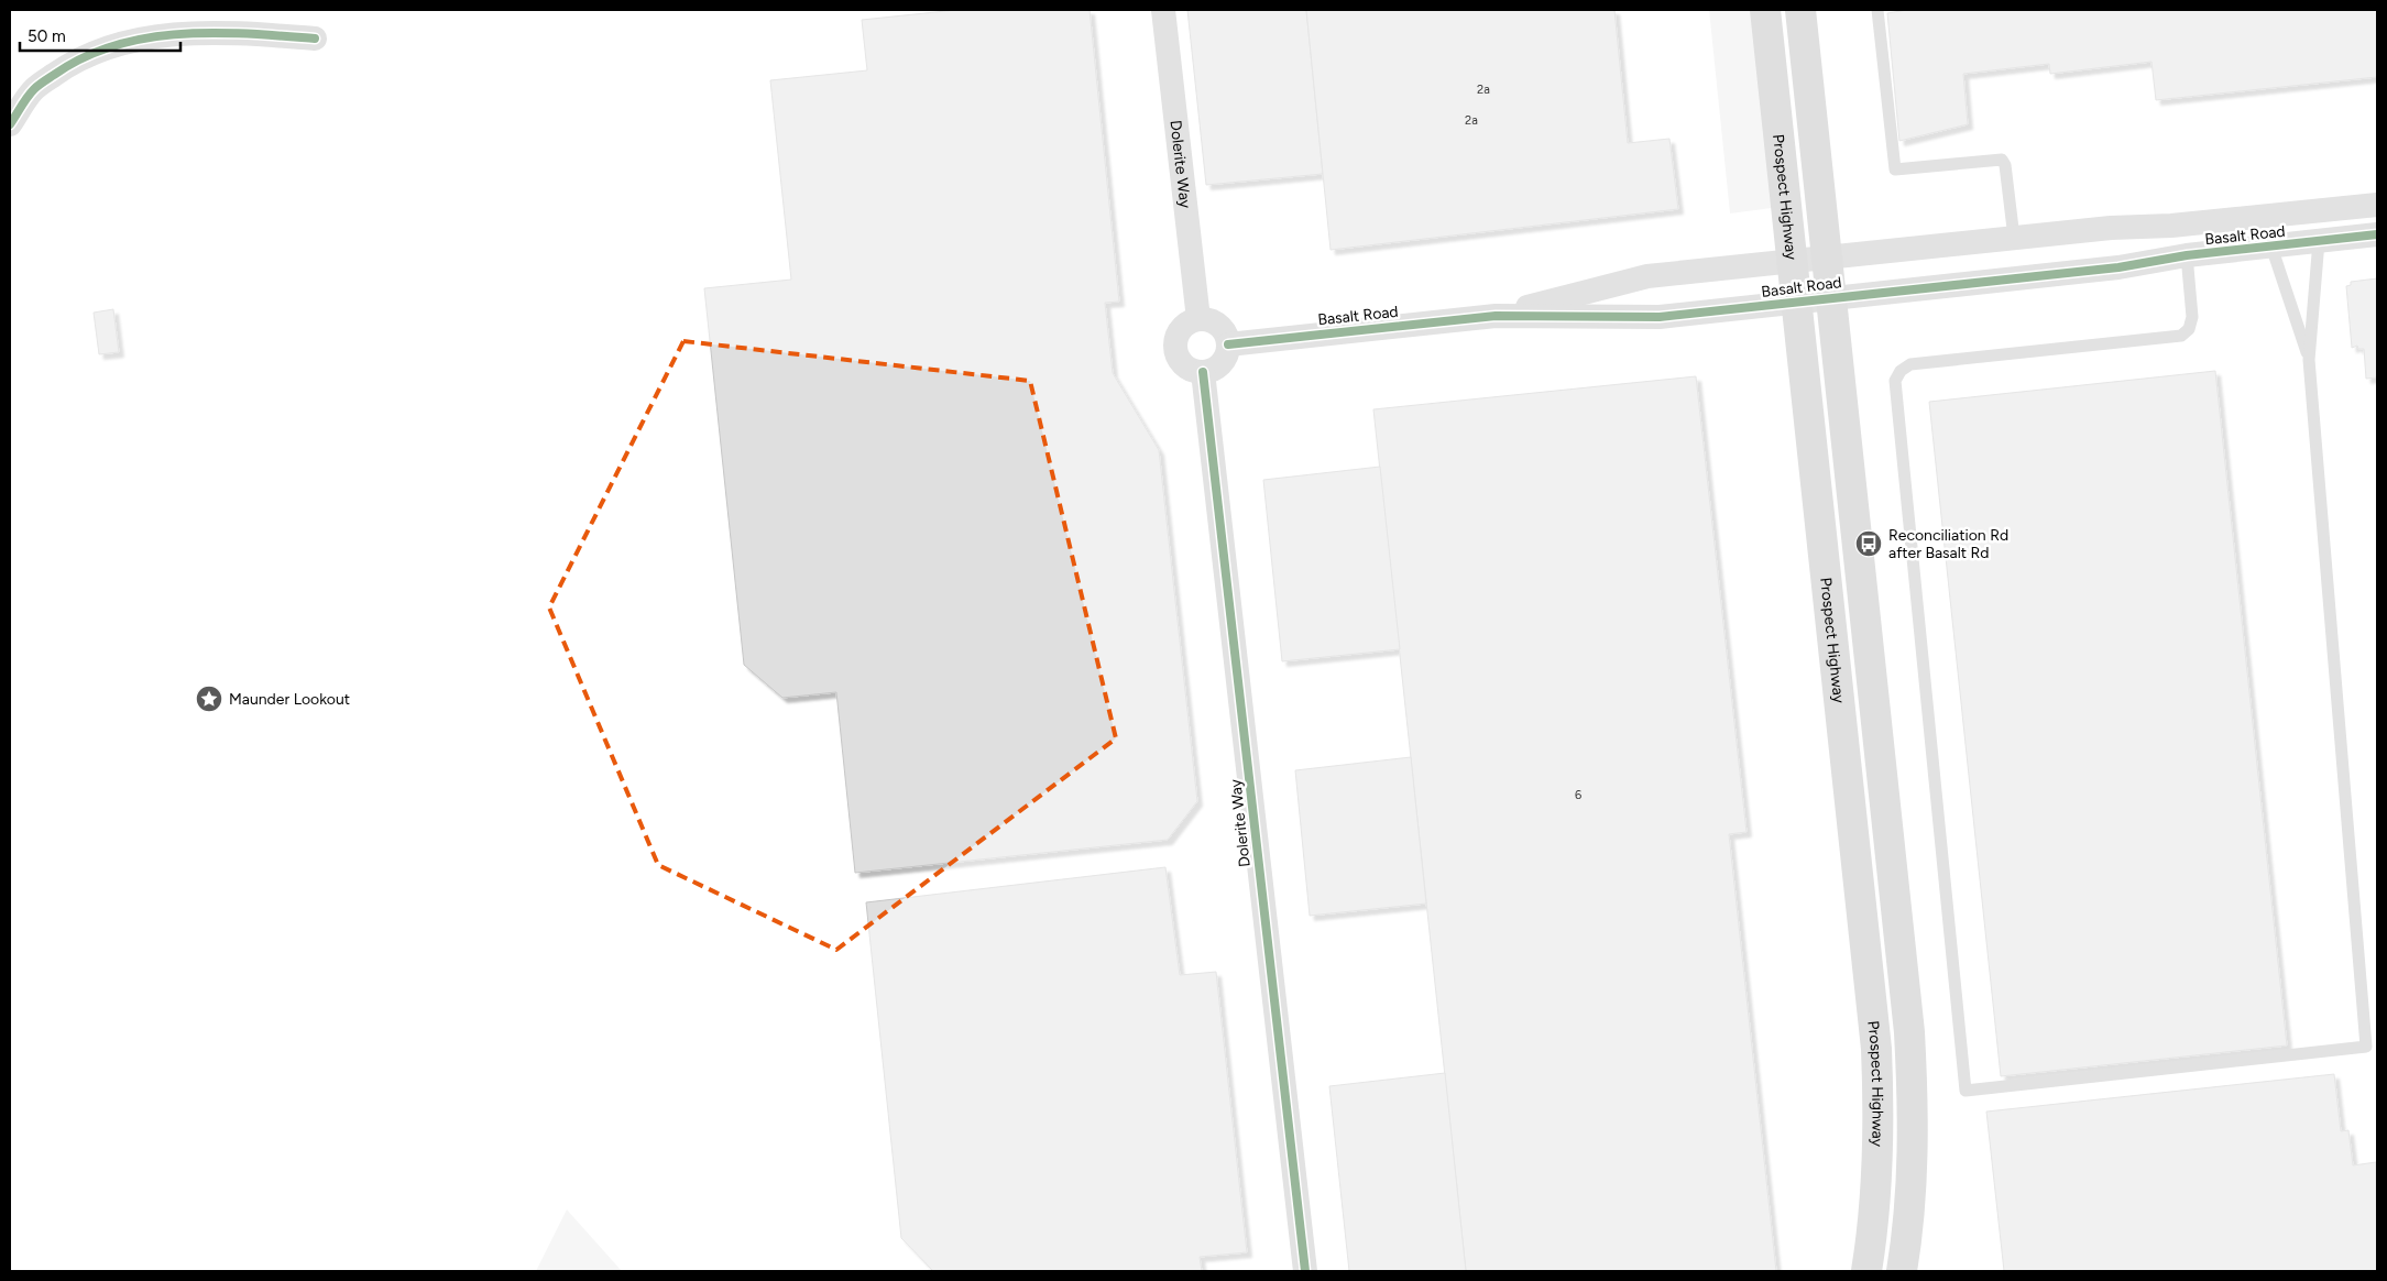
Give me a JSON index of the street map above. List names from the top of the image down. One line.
{"streets":{"main road":["Prospect Highway"],"street":["Dolerite Way","Basalt Road"]},"crossings":[["Dolerite Way","Basalt Road"],["Prospect Highway","Basalt Road"]],"places":{"bus stop":["Reconciliation Rd after Basalt Rd"],"place":["Maunder Lookout"]},"house_numbers":["2a","2a","6"],"scale_bar":"50 m"}
